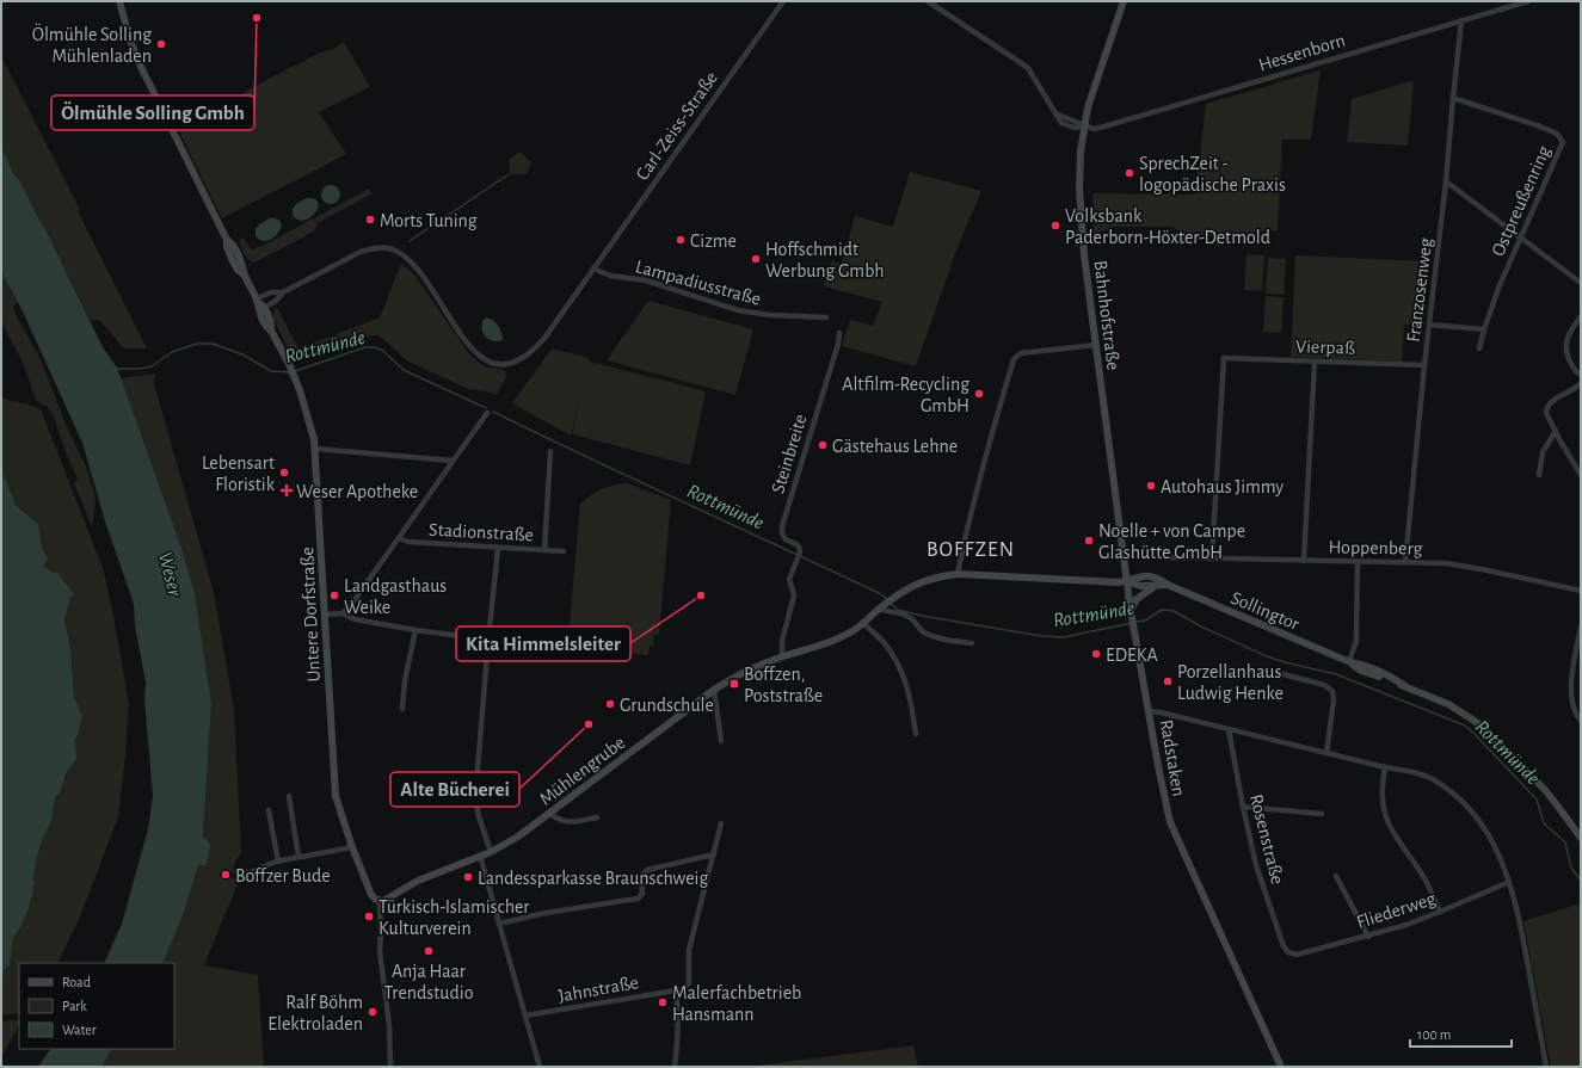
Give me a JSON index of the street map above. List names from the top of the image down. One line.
{"streets":{"street":["Hessenborn","Carl-Zeiss-Straße","Ostpreußenring","Lampadiusstraße","Franzosenweg","Bahnhofstraße","Vierpaß","Steinbreite","Stadionstraße","Hoppenberg","Sollingtor","Untere Dorfstraße","Radstaken","Mühlengrube","Rosenstraße","Fliederweg","Jahnstraße"]},"crossings":[["Hessenborn","Franzosenweg"],["Hessenborn","Bahnhofstraße"],["Carl-Zeiss-Straße","Lampadiusstraße"],["Ostpreußenring","Franzosenweg"],["Franzosenweg","Vierpaß"],["Franzosenweg","Hoppenberg"],["Bahnhofstraße","Sollingtor"],["Bahnhofstraße","Radstaken"],["Bahnhofstraße","Mühlengrube"],["Vierpaß","Hoppenberg"],["Steinbreite","Mühlengrube"],["Sollingtor","Radstaken"],["Sollingtor","Mühlengrube"],["Untere Dorfstraße","Mühlengrube"],["Radstaken","Mühlengrube"],["Rosenstraße","Fliederweg"]],"districts":["BOFFZEN"],"water":["Rottmünde","Weser"],"places":{"other":["Ölmühle Solling Gmbh","Ölmühle Solling Mühlenladen","SprechZeit - logopädische Praxis","Morts Tuning","Volksbank Paderborn-Höxter-Detmold","Cizme","Hoffschmidt Werbung Gmbh","Altfilm-Recycling GmbH","Gästehaus Lehne","Lebensart Floristik","Autohaus Jimmy","Noelle + von Campe Glashütte GmbH","Landgasthaus Weike","Kita Himmelsleiter","EDEKA","Porzellanhaus Ludwig Henke","Grundschule","Alte Bücherei","Boffzer Bude","Landessparkasse Braunschweig","Türkisch-Islamischer Kulturverein","Anja Haar Trendstudio","Malerfachbetrieb Hansmann","Ralf Böhm Elektroladen"],"health":["Weser Apotheke"],"transit":["Boffzen, Poststraße"]},"legend":["Road","Park","Water"],"scale_bar":"100 m"}
